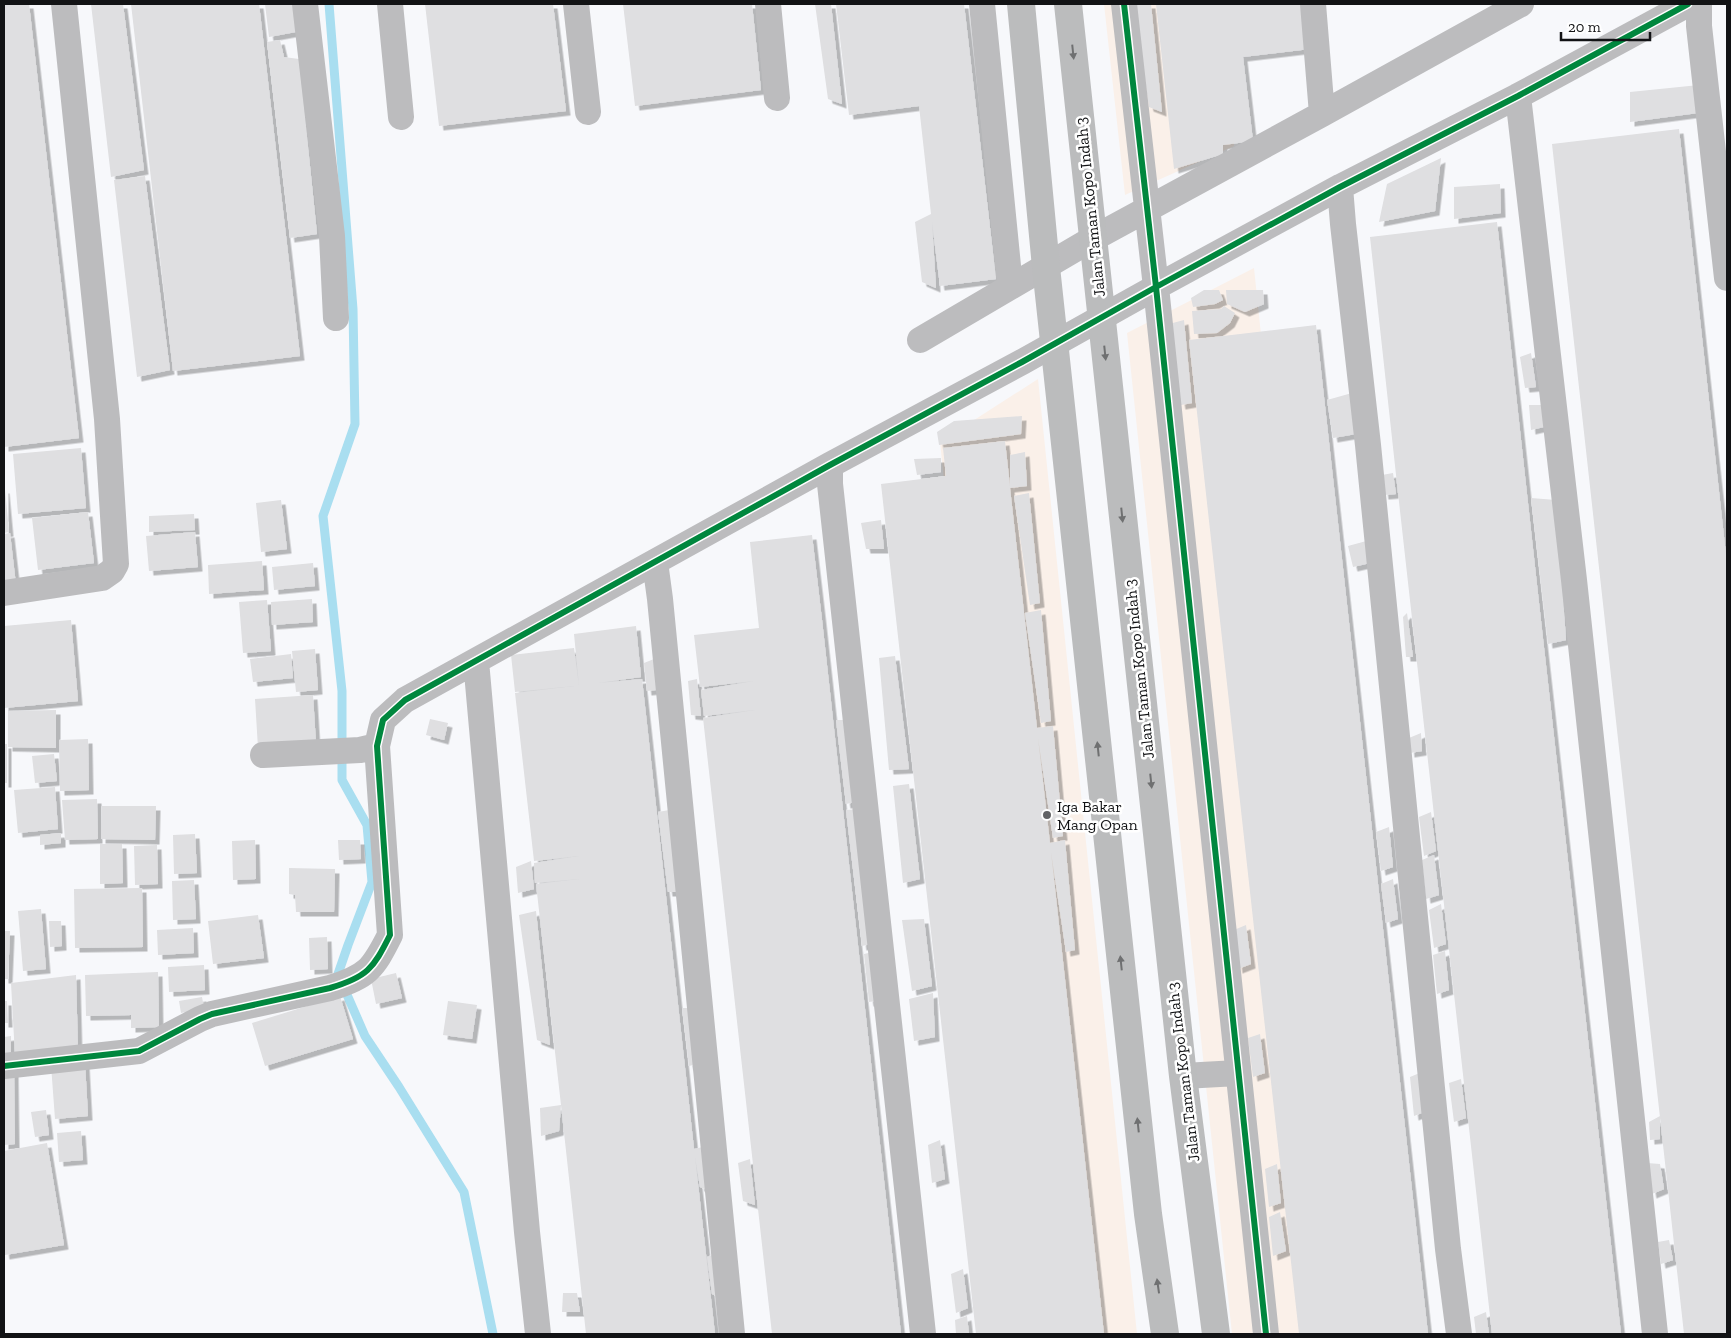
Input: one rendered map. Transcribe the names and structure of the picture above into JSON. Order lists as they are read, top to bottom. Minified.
{"streets":{"main road":["Jalan Taman Kopo Indah 3"]},"places":["Iga Bakar Mang Opan"],"scale_bar":"20 m"}
